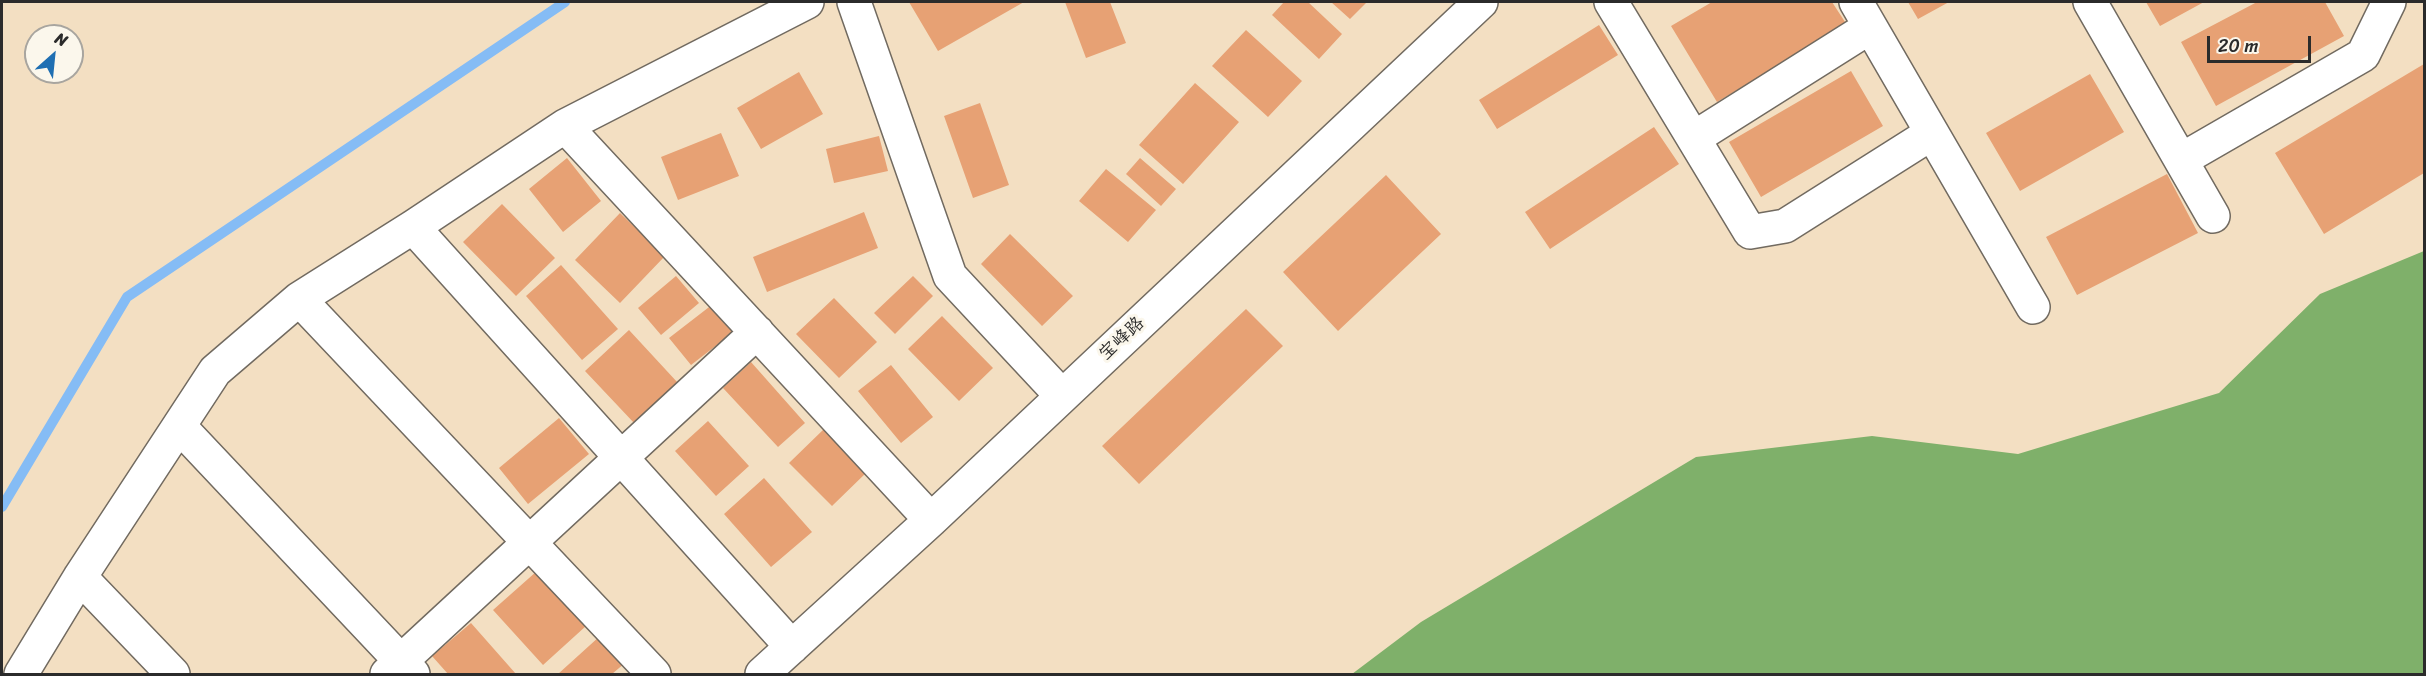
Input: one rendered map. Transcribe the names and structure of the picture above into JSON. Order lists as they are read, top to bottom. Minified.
{"streets":{"street":["宝峰路"]},"scale_bar":"20 m","north":"top right"}
